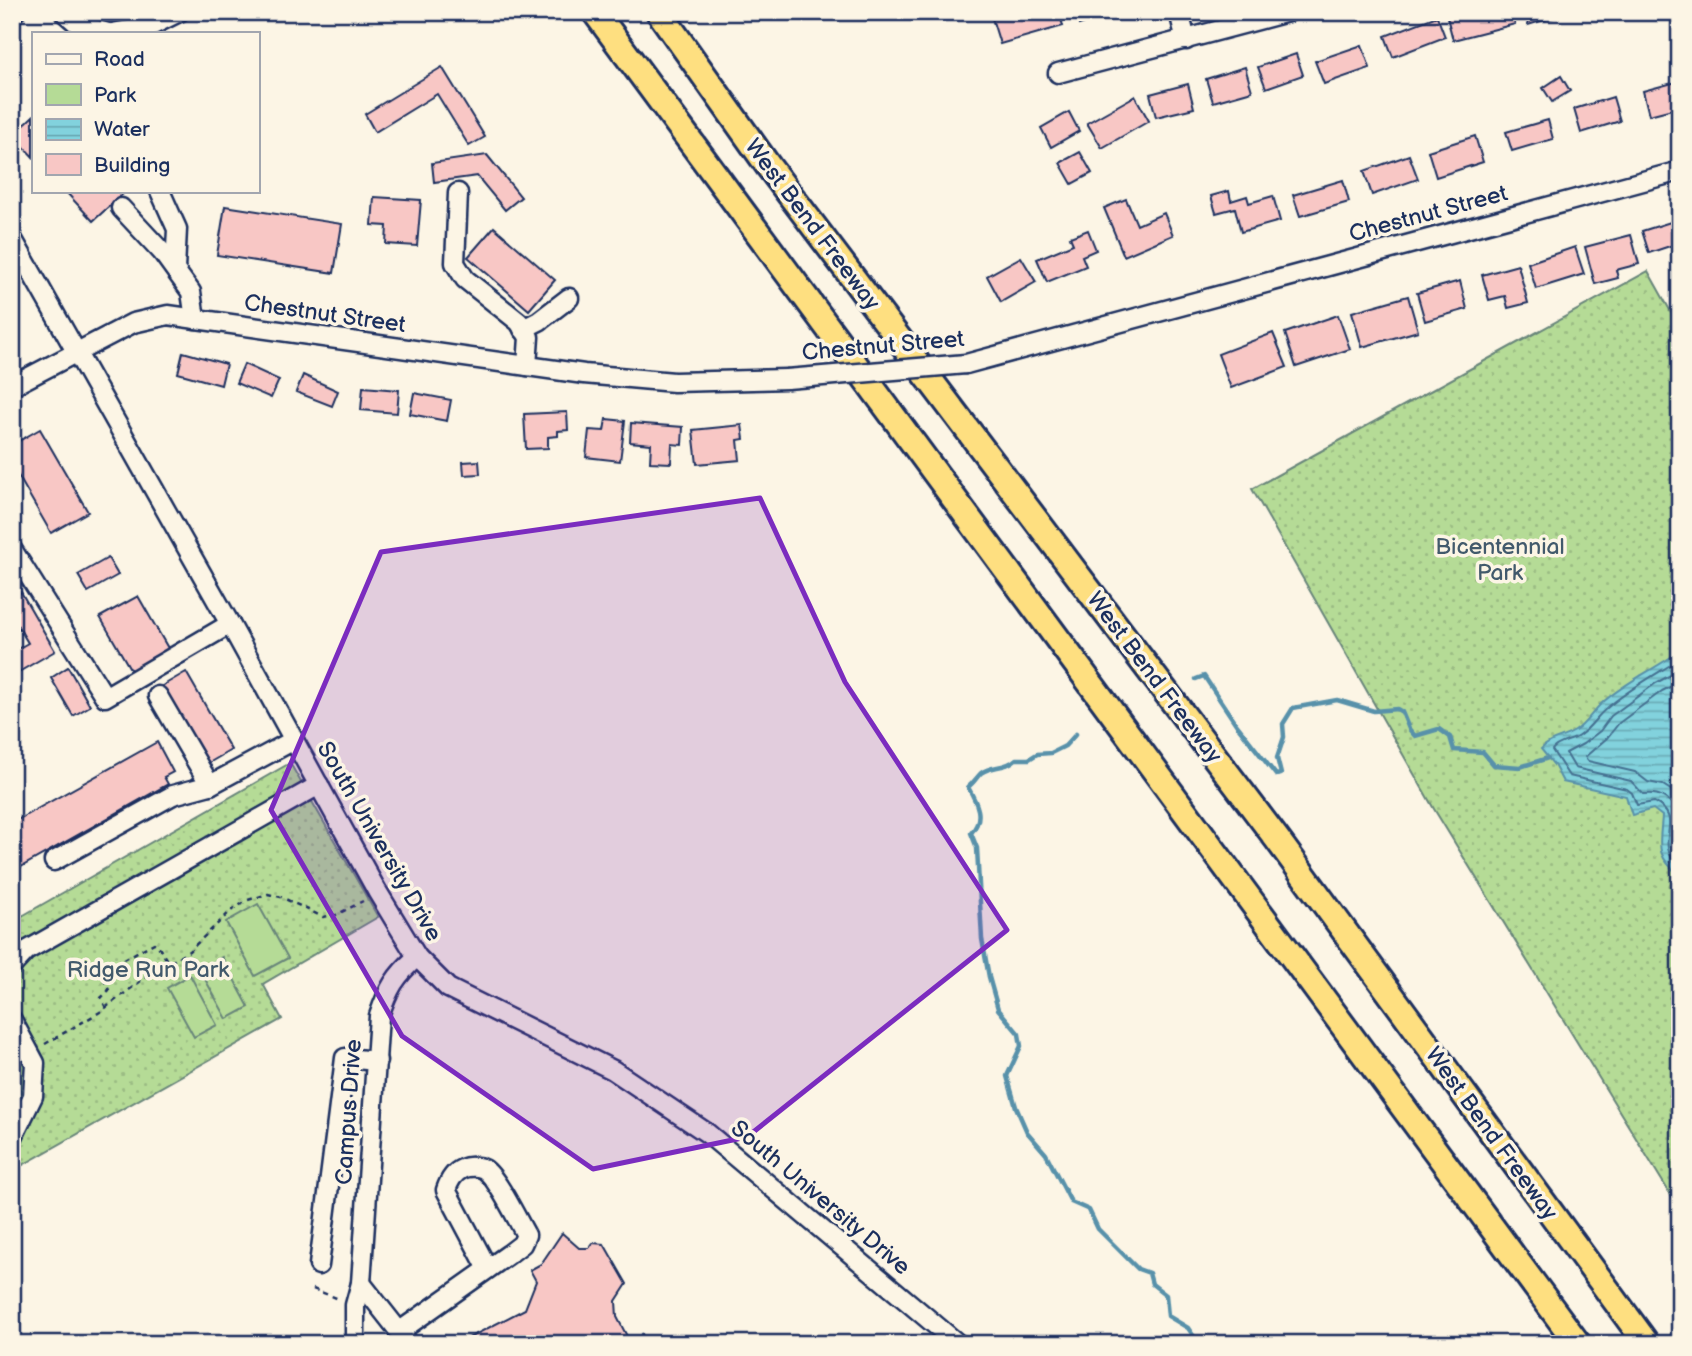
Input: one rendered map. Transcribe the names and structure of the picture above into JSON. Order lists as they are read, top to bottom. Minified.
{"streets":{"highway":["West Bend Freeway"],"street":["Chestnut Street","South University Drive","Campus Drive"]},"crossings":[["Chestnut Street","South University Drive"],["South University Drive","Campus Drive"]],"parks":["Bicentennial Park","Ridge Run Park"],"legend":["Road","Park","Water","Building"]}
